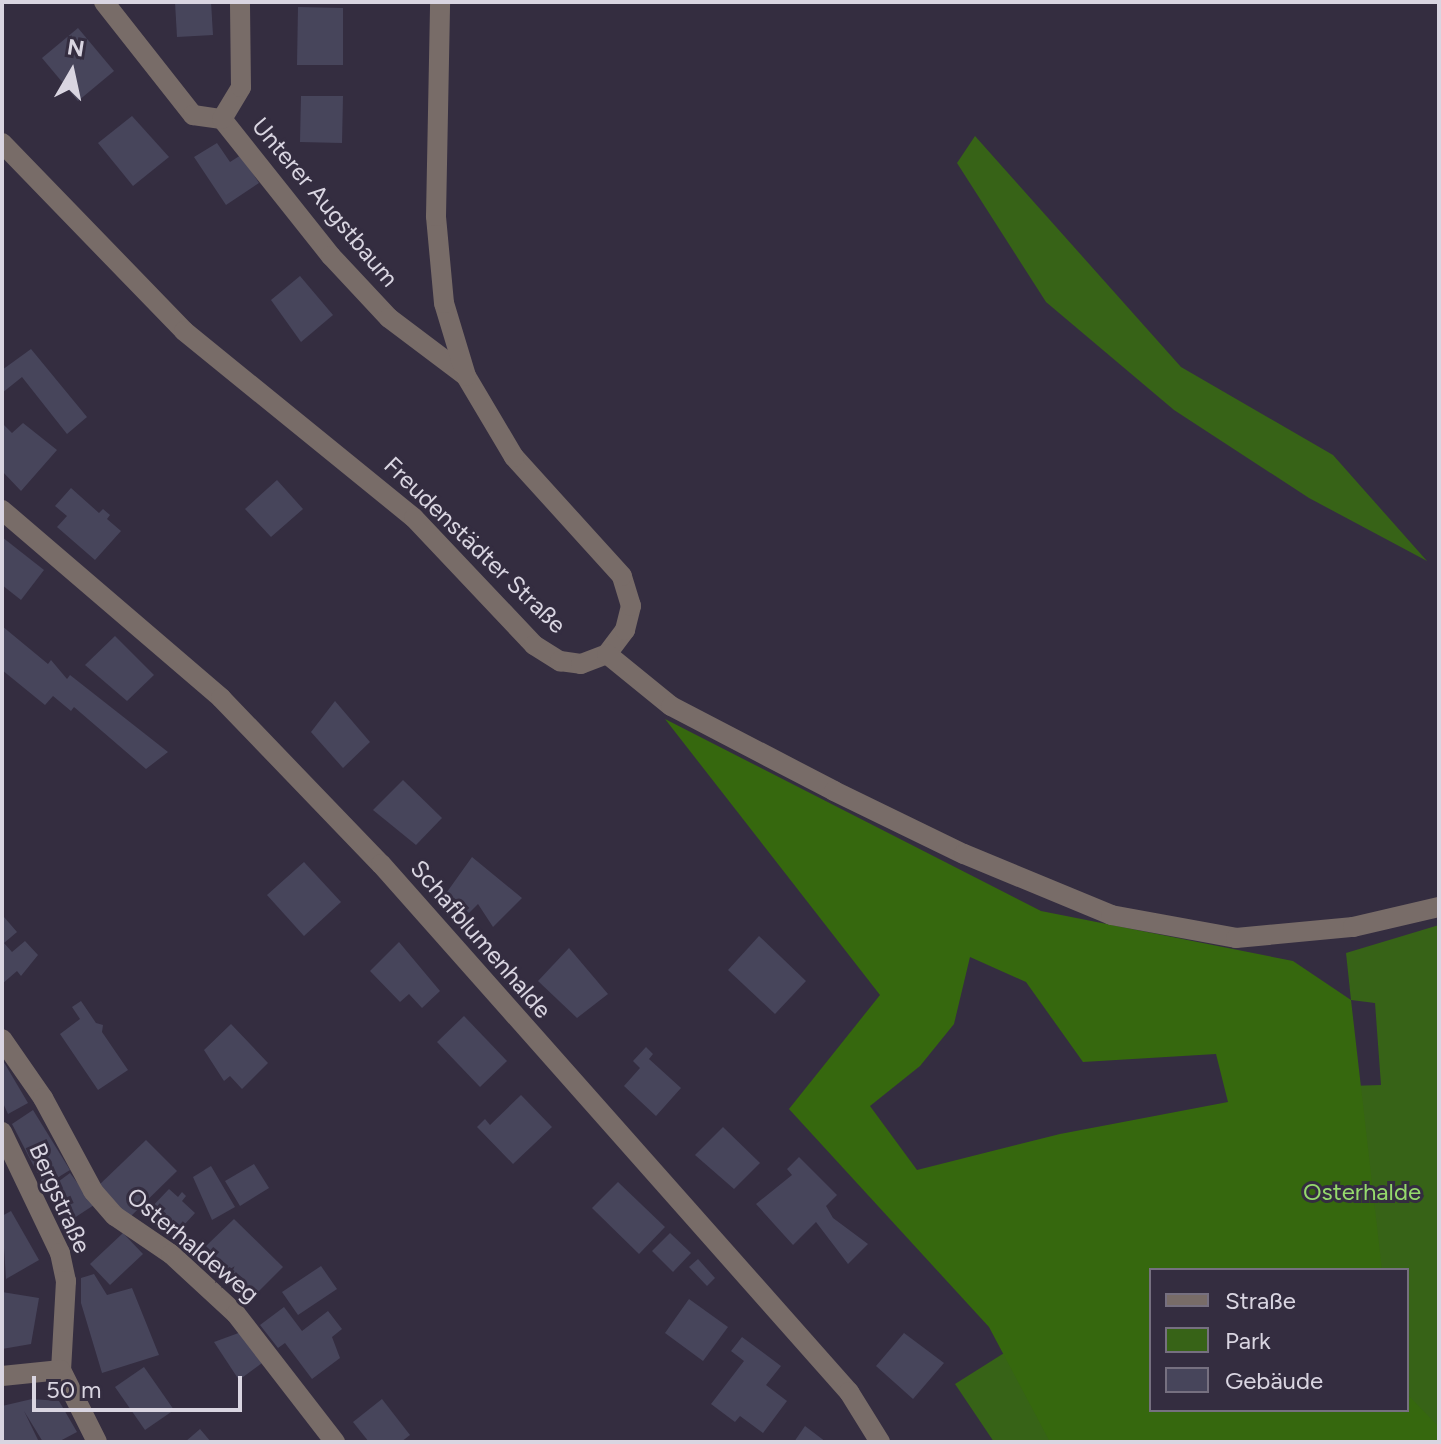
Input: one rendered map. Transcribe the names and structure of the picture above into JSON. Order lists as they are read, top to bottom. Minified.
{"streets":{"street":["Unterer Augstbaum","Freudenstädter Straße","Schafblumenhalde","Bergstraße","Osterhaldeweg"]},"parks":["Osterhalde"],"legend":["Straße","Park","Gebäude"],"scale_bar":"50 m","north":"top"}
